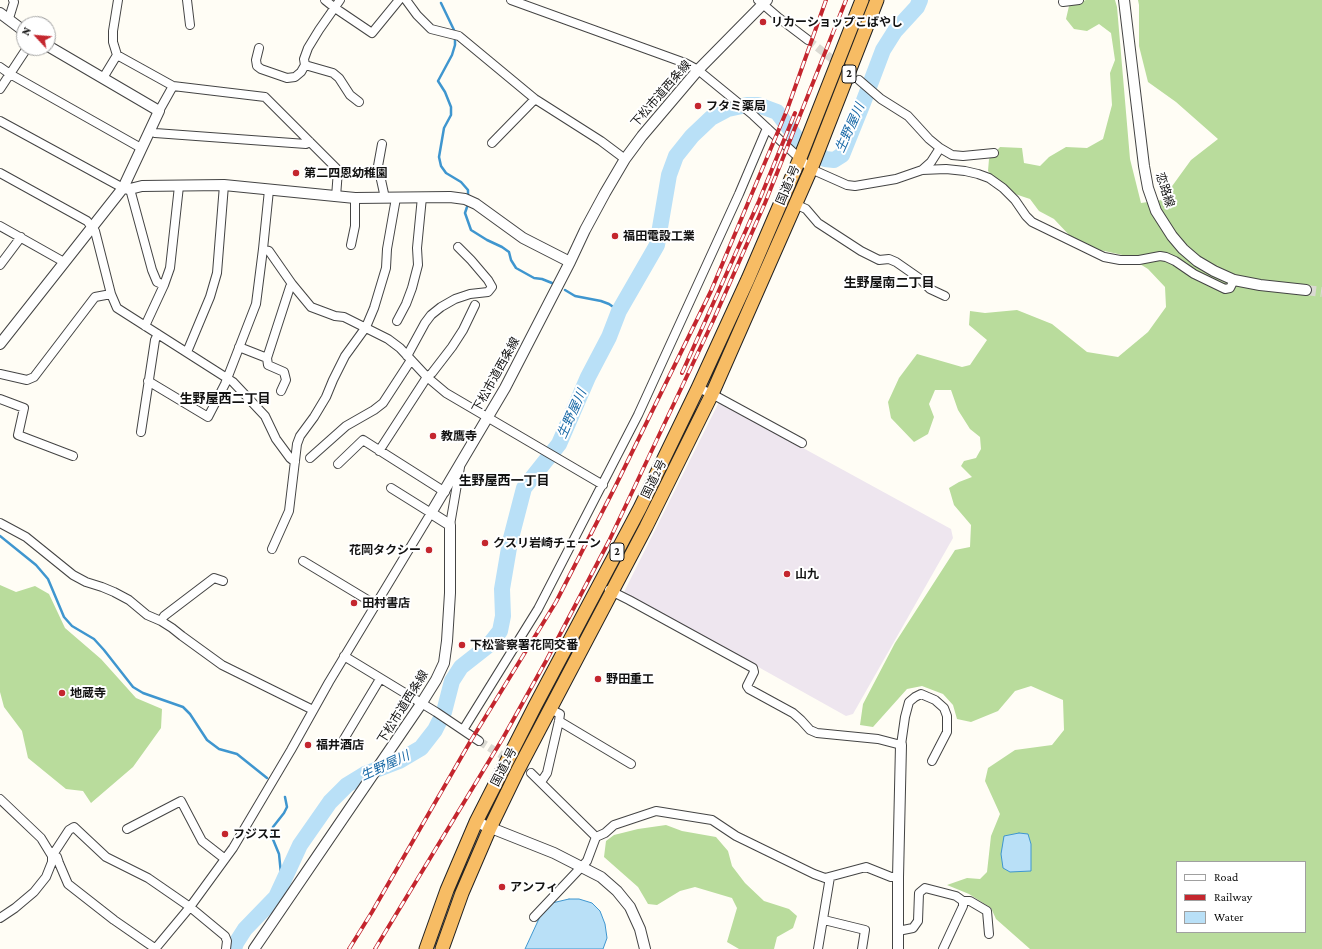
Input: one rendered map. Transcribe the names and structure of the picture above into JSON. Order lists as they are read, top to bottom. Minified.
{"streets":{"highway":["2","国道2号"],"street":["下松市道西条線","恋路線"]},"districts":["生野屋南二丁目","生野屋西二丁目","生野屋西一丁目"],"water":["生野屋川"],"places":["リカーショップこばやし","フタミ薬局","第二四恩幼稚園","福田電設工業","教鷹寺","クスリ岩崎チェーン","花岡タクシー","山九","田村書店","下松警察署花岡交番","野田重工","地蔵寺","福井酒店","フジスエ","アンフィ"],"legend":["Road","Railway","Water"],"north":"top left"}
